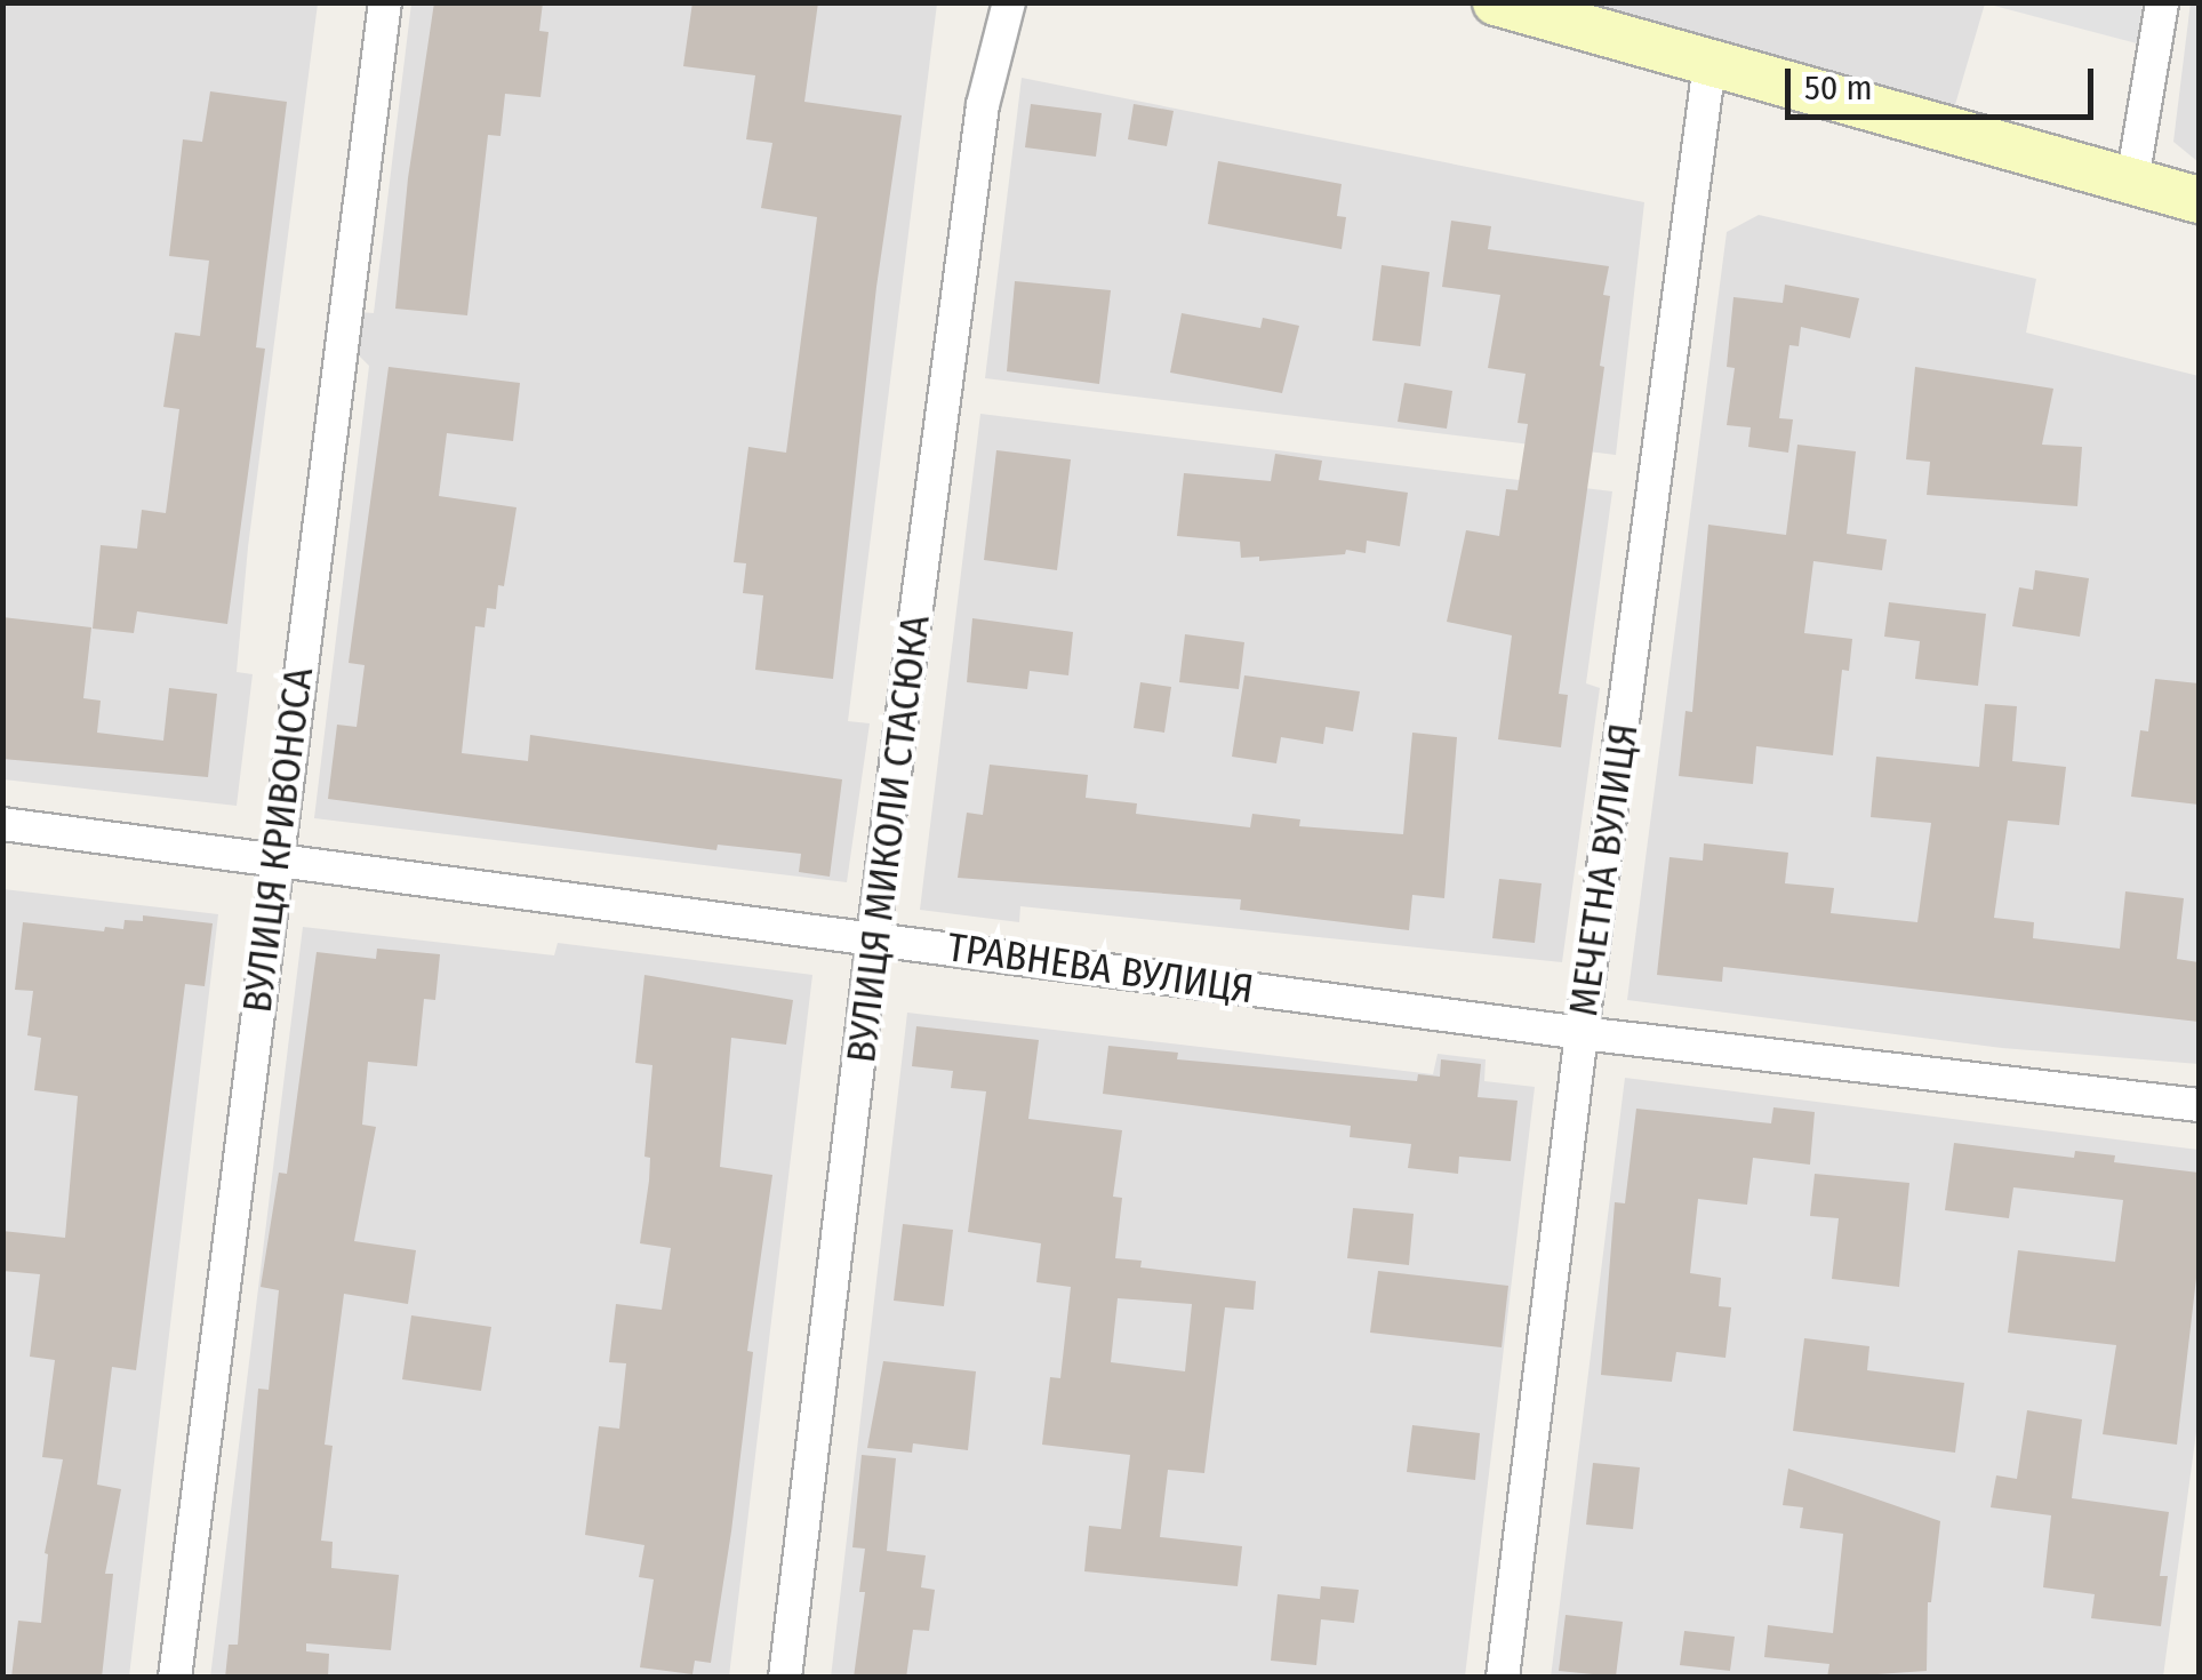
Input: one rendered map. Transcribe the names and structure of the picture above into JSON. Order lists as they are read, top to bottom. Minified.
{"streets":{"street":["ВУЛИЦЯ МИКОЛИ СТАСЮКА","ВУЛИЦЯ КРИВОНОСА","МЕЧЕТНА ВУЛИЦЯ","ТРАВНЕВА ВУЛИЦЯ"]},"crossings":[["ВУЛИЦЯ МИКОЛИ СТАСЮКА","ТРАВНЕВА ВУЛИЦЯ"],["ВУЛИЦЯ КРИВОНОСА","ТРАВНЕВА ВУЛИЦЯ"],["МЕЧЕТНА ВУЛИЦЯ","ТРАВНЕВА ВУЛИЦЯ"]],"scale_bar":"50 m"}
